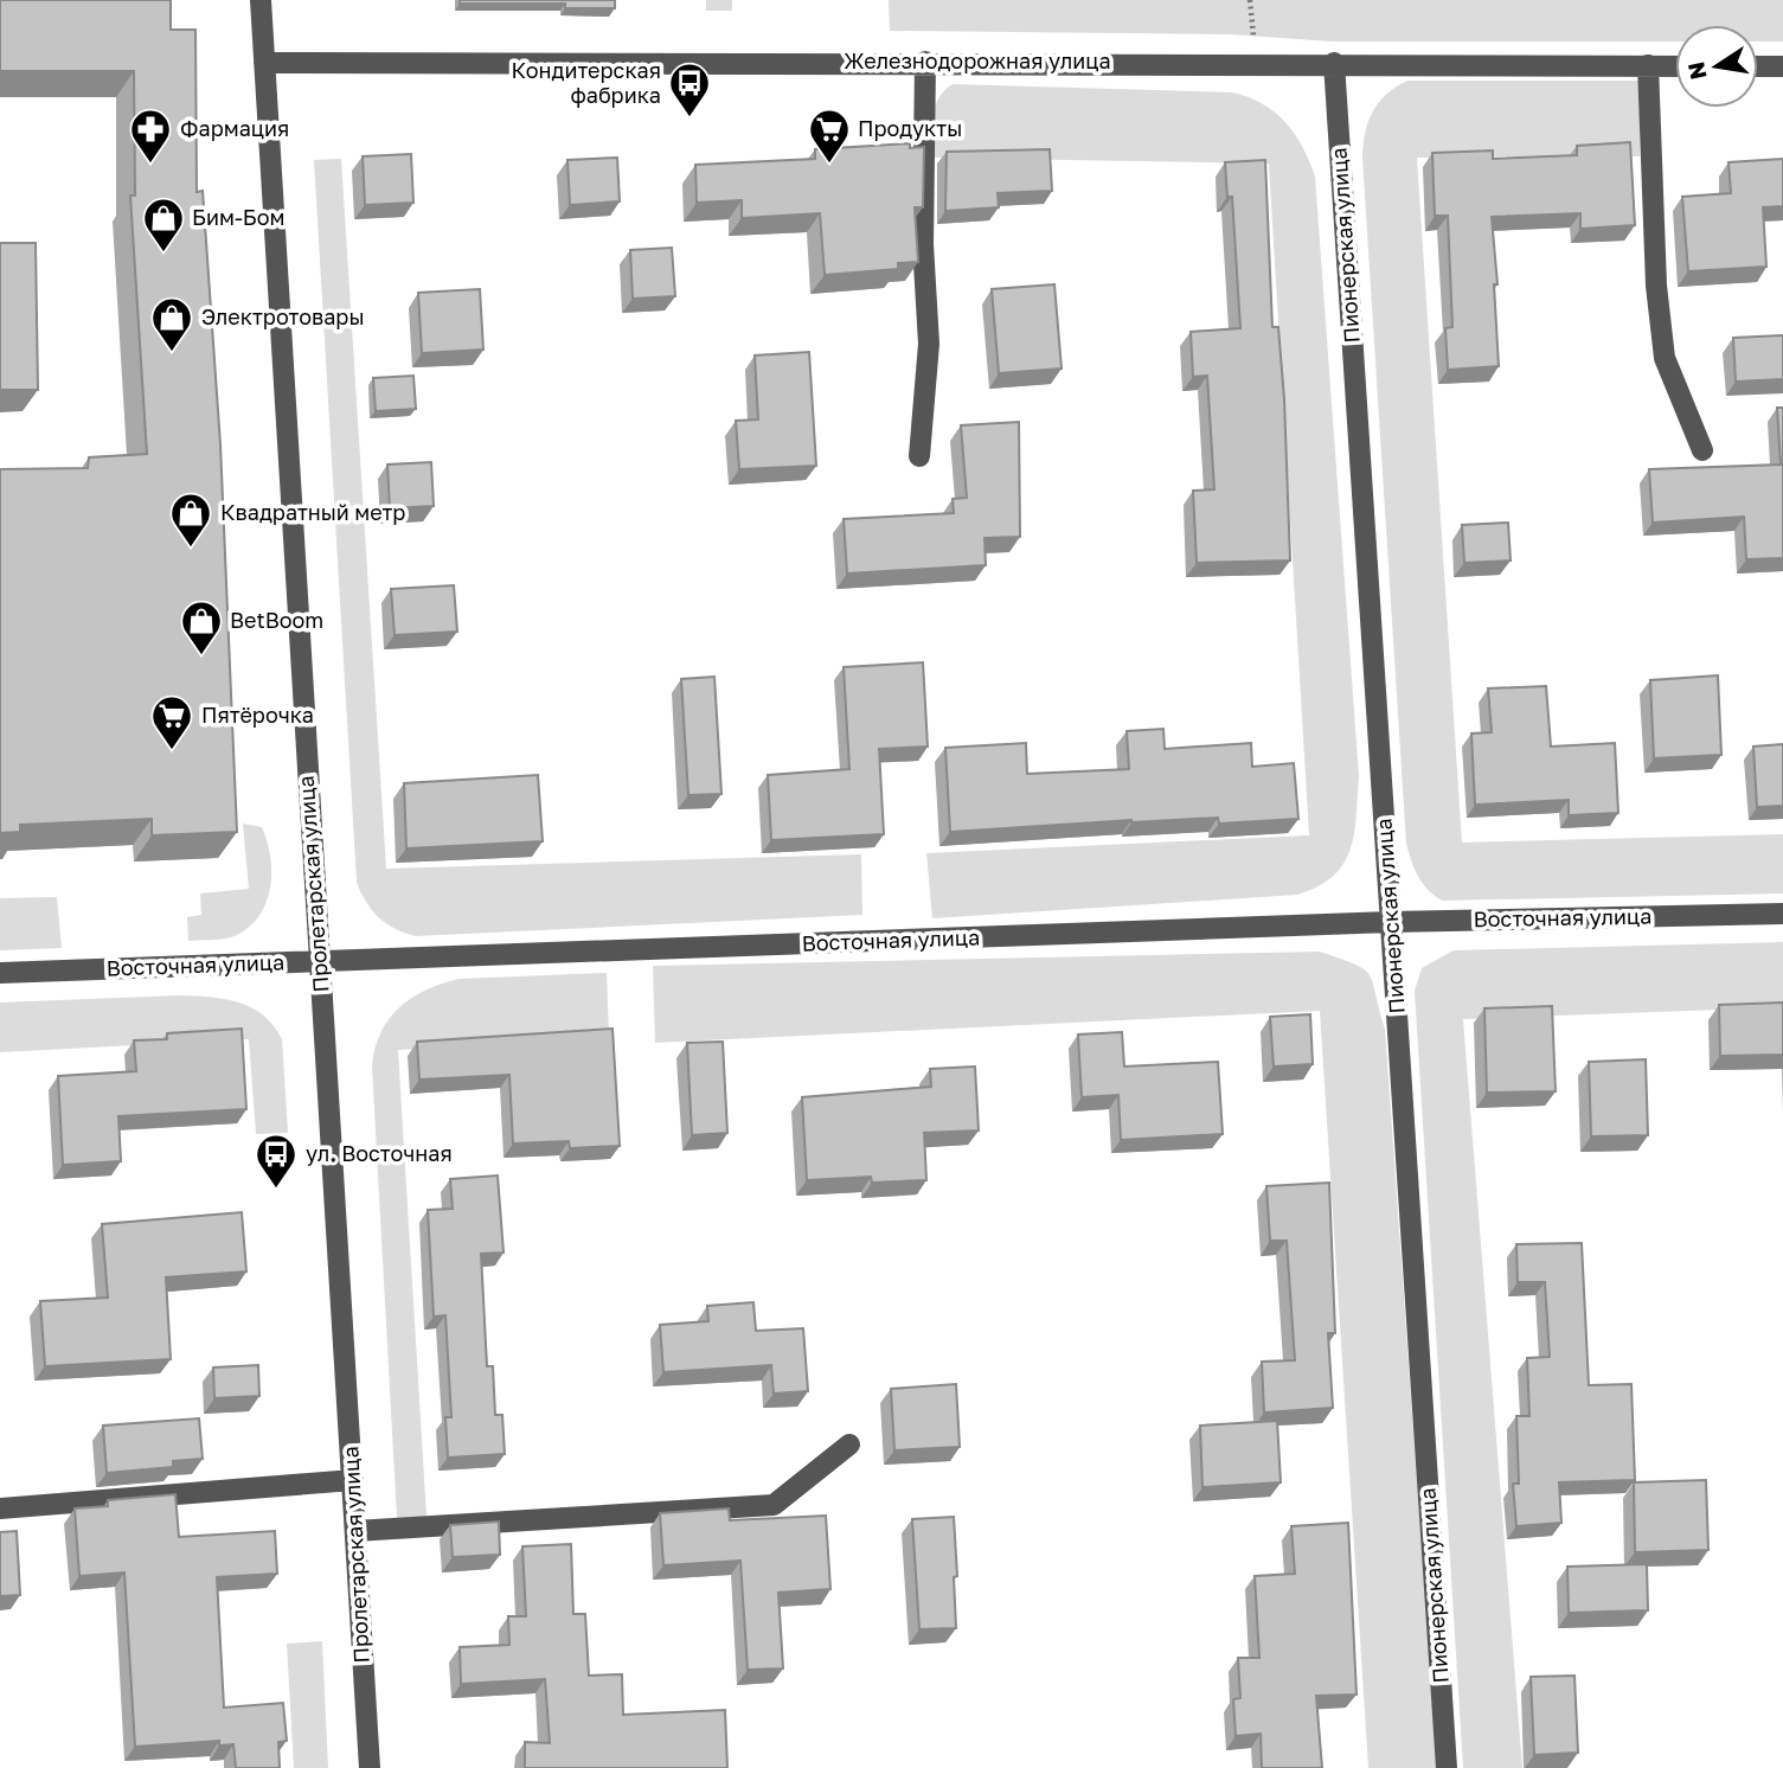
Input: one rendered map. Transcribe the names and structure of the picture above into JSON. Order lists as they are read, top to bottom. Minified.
{"streets":{"street":["Железнодорожная улица","Пионерская улица","Пролетарская улица","Восточная улица"]},"crossings":[["Железнодорожная улица","Пионерская улица"],["Железнодорожная улица","Пролетарская улица"],["Пионерская улица","Восточная улица"],["Пролетарская улица","Восточная улица"]],"places":{"bus stop":["Кондитерская фабрика","ул. Восточная"],"pharmacy":["Фармация"],"supermarket":["Продукты","Пятёрочка"],"shop":["Бим-Бом","Электротовары","Квадратный метр","BetBoom"]},"north":"left"}
